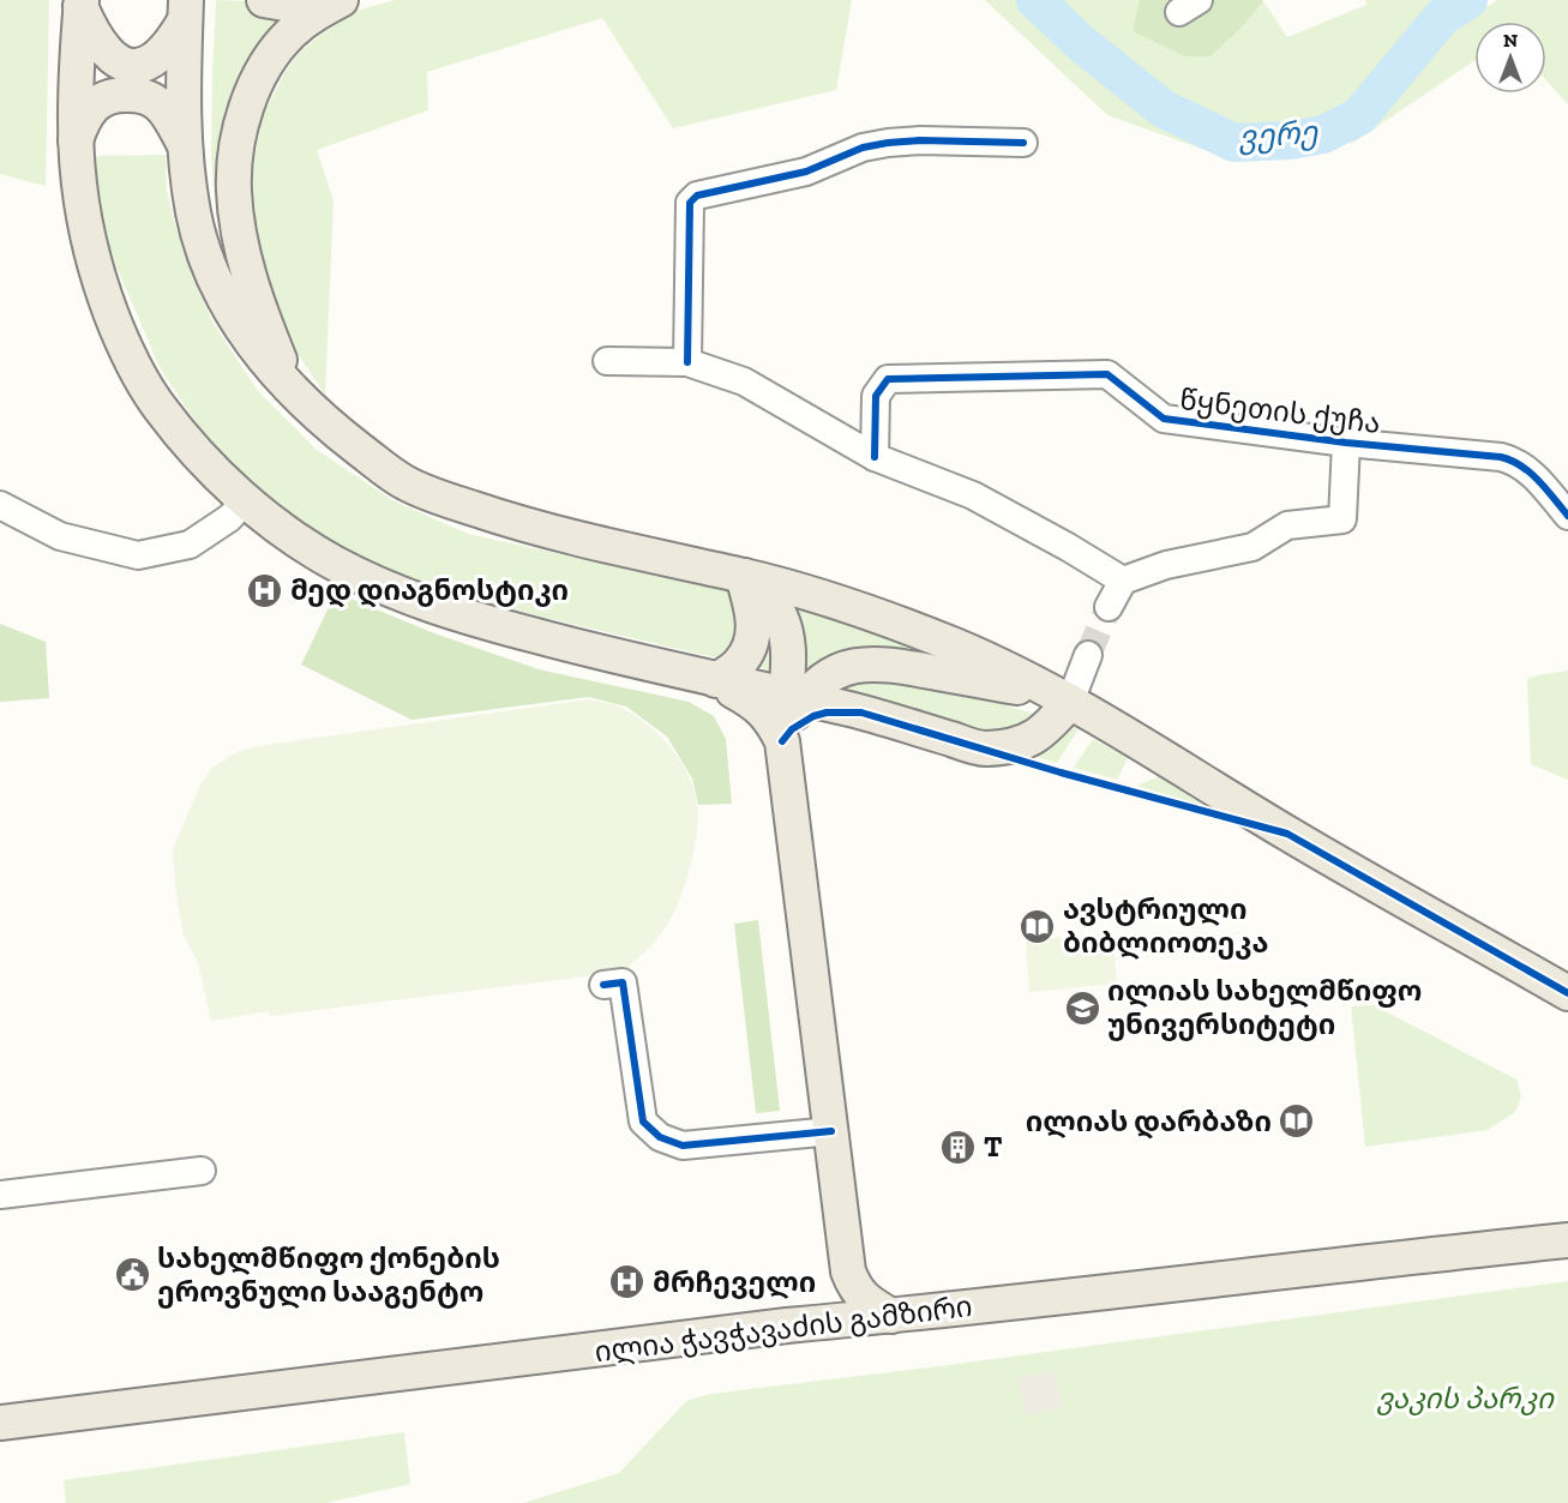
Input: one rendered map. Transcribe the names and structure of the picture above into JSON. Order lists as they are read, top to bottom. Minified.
{"streets":{"main road":["ილია ჭავჭავაძის გამზირი"],"street":["წყნეთის ქუჩა"]},"water":["ვერე"],"parks":["ვაკის პარკი"],"places":{"hospital":["მედ დიაგნოსტიკი","მრჩეველი"],"library":["ავსტრიული ბიბლიოთეკა","ილიას დარბაზი"],"school or university":["ილიას სახელმწიფო უნივერსიტეტი"],"building":["T"],"public building":["სახელმწიფო ქონების ეროვნული სააგენტო"]},"north":"top"}
